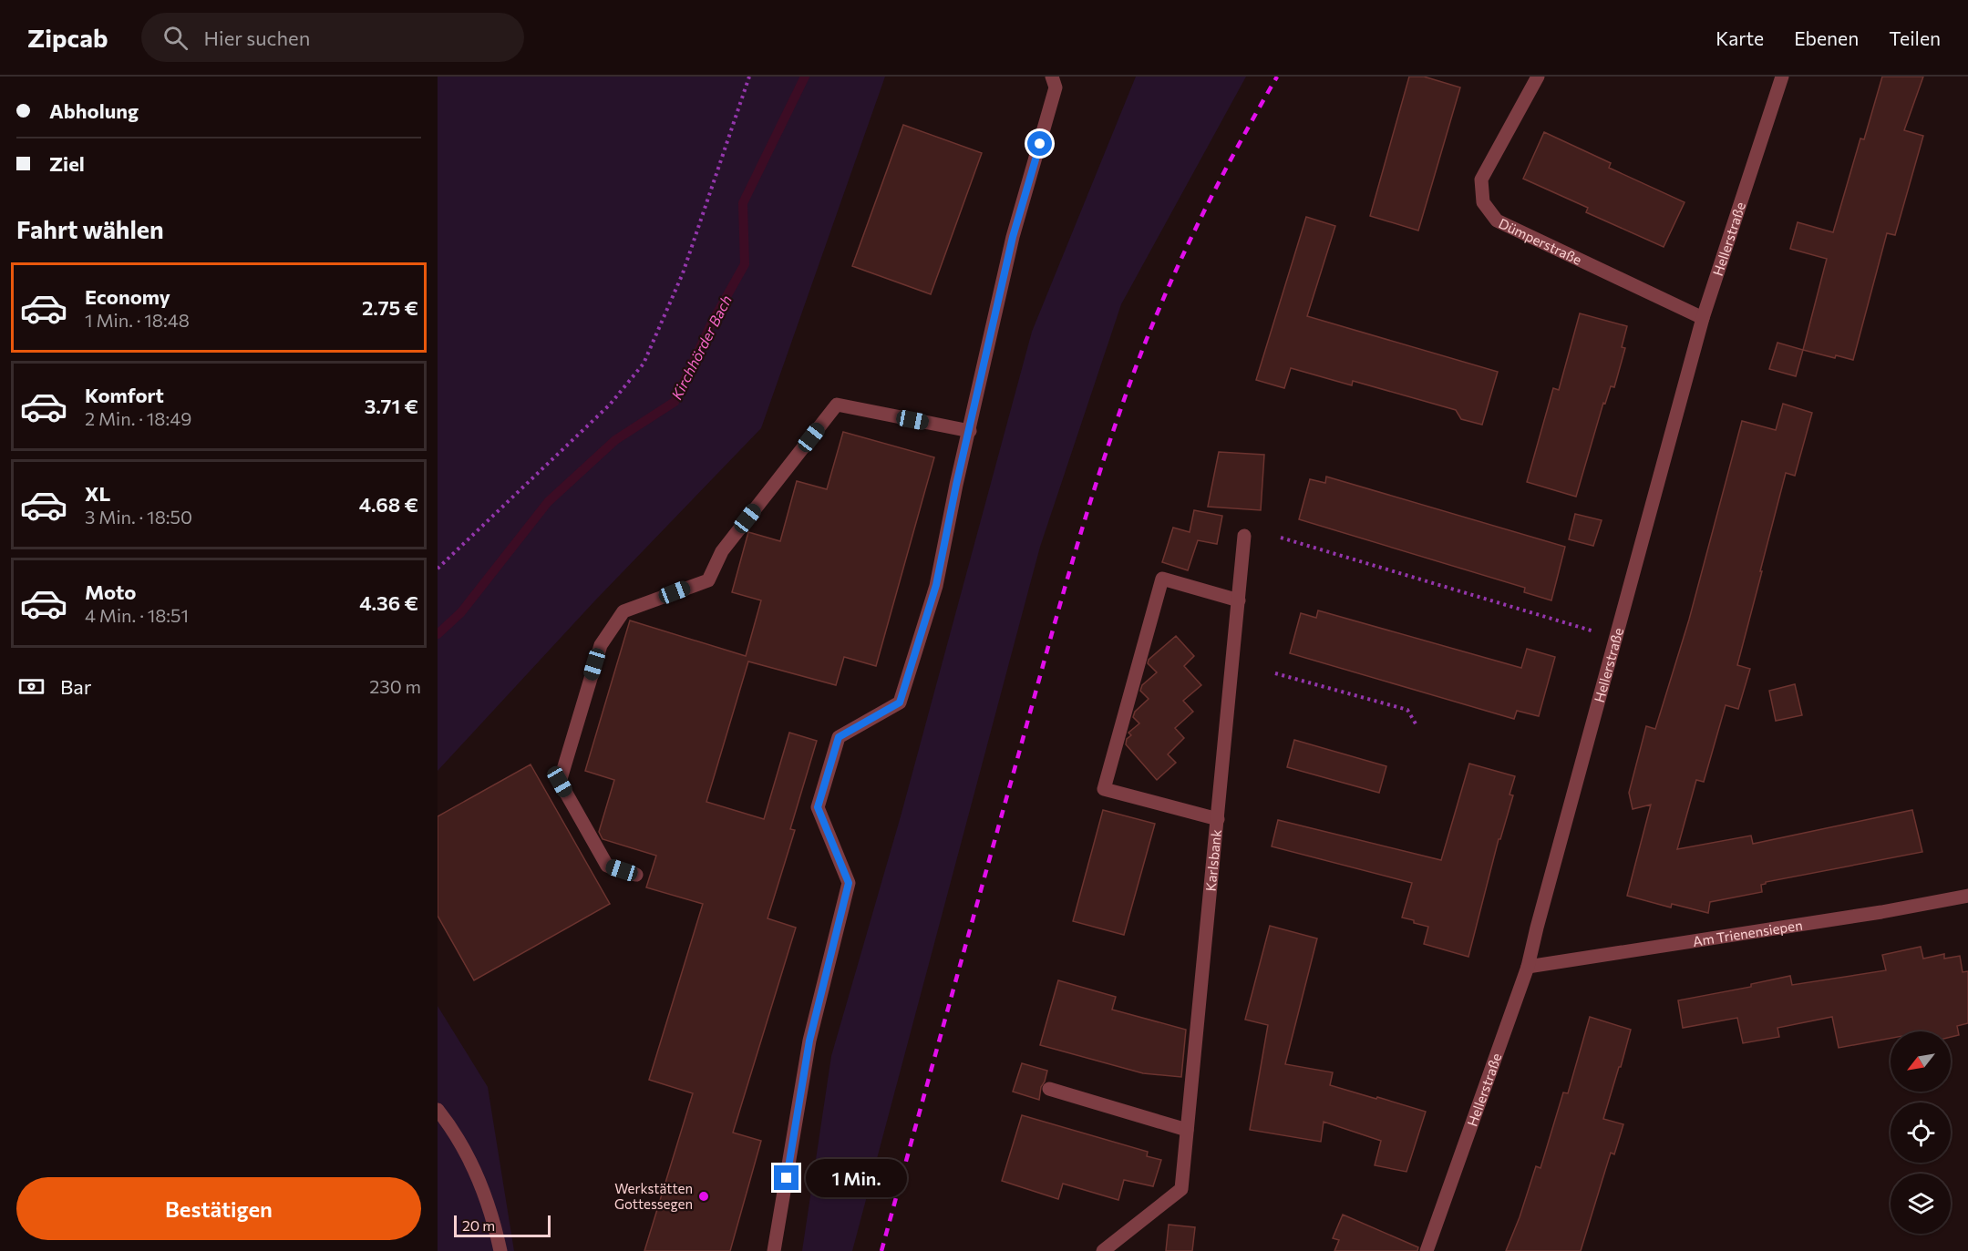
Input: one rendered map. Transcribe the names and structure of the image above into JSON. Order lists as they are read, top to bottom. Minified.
{"streets":{"street":["Hellerstraße","Dümperstraße","Karlsbank","Am Trienensiepen"]},"crossings":[["Hellerstraße","Dümperstraße"],["Hellerstraße","Am Trienensiepen"]],"water":["Kirchhörder Bach"],"places":["Werkstätten Gottessegen"],"scale_bar":"20 m","north":"bottom left","page":{"header":"Zipcab","search":"Hier suchen","nav":["Karte","Ebenen","Teilen"],"banner":["Abholung","Ziel"],"heading":"Fahrt wählen","list":[{"name":"Economy","note":"1 Min. · 18:48","value":"2.75 €"},{"name":"Komfort","note":"2 Min. · 18:49","value":"3.71 €"},{"name":"XL","note":"3 Min. · 18:50","value":"4.68 €"},{"name":"Moto","note":"4 Min. · 18:51","value":"4.36 €"}],"pay":["Bar","230 m"],"bubble":"1 Min.","buttons":"Bestätigen","scale":"20 m"}}
